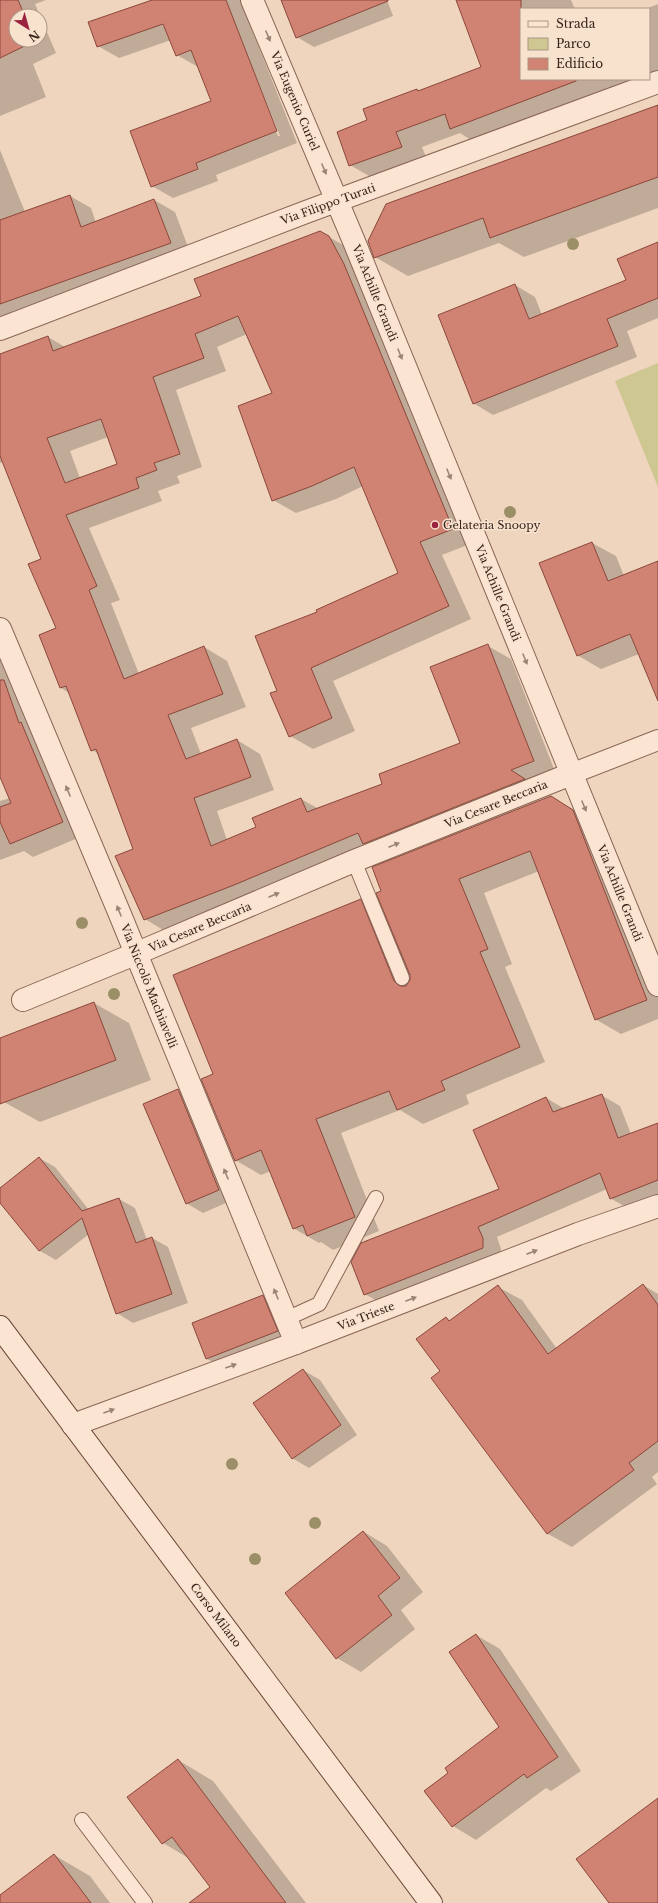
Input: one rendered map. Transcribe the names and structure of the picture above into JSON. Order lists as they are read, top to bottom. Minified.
{"streets":{"street":["Via Eugenio Curiel","Via Filippo Turati","Via Achille Grandi","Via Cesare Beccaria","Via Niccolò Machiavelli","Via Trieste","Corso Milano"]},"crossings":[["Via Eugenio Curiel","Via Filippo Turati"],["Via Eugenio Curiel","Via Achille Grandi"],["Via Filippo Turati","Via Achille Grandi"],["Via Achille Grandi","Via Cesare Beccaria"],["Via Cesare Beccaria","Via Niccolò Machiavelli"],["Via Niccolò Machiavelli","Via Trieste"],["Via Trieste","Corso Milano"]],"one_way":["Via Eugenio Curiel","Via Achille Grandi","Via Cesare Beccaria","Via Niccolò Machiavelli","Via Trieste"],"places":["Gelateria Snoopy"],"legend":["Strada","Parco","Edificio"],"north":"bottom right"}
